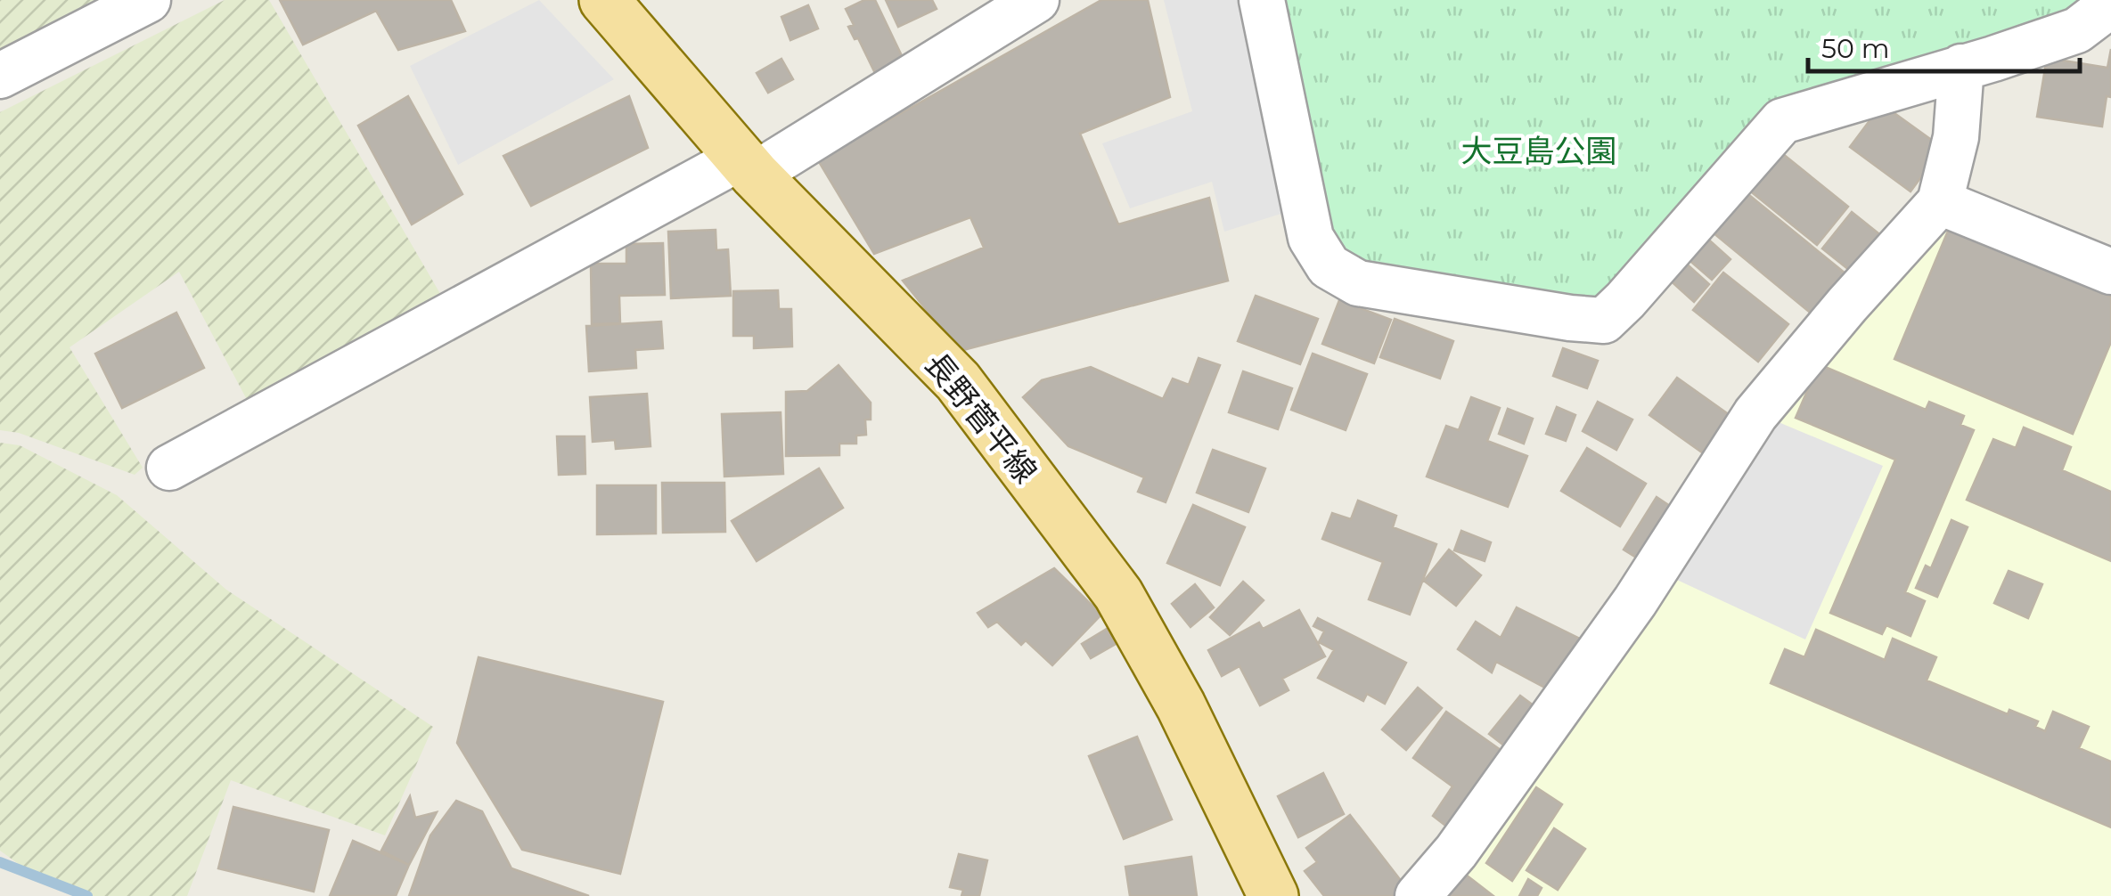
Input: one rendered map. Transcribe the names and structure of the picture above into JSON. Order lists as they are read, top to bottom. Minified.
{"streets":{"main road":["長野菅平線"]},"parks":["大豆島公園"],"scale_bar":"50 m"}
